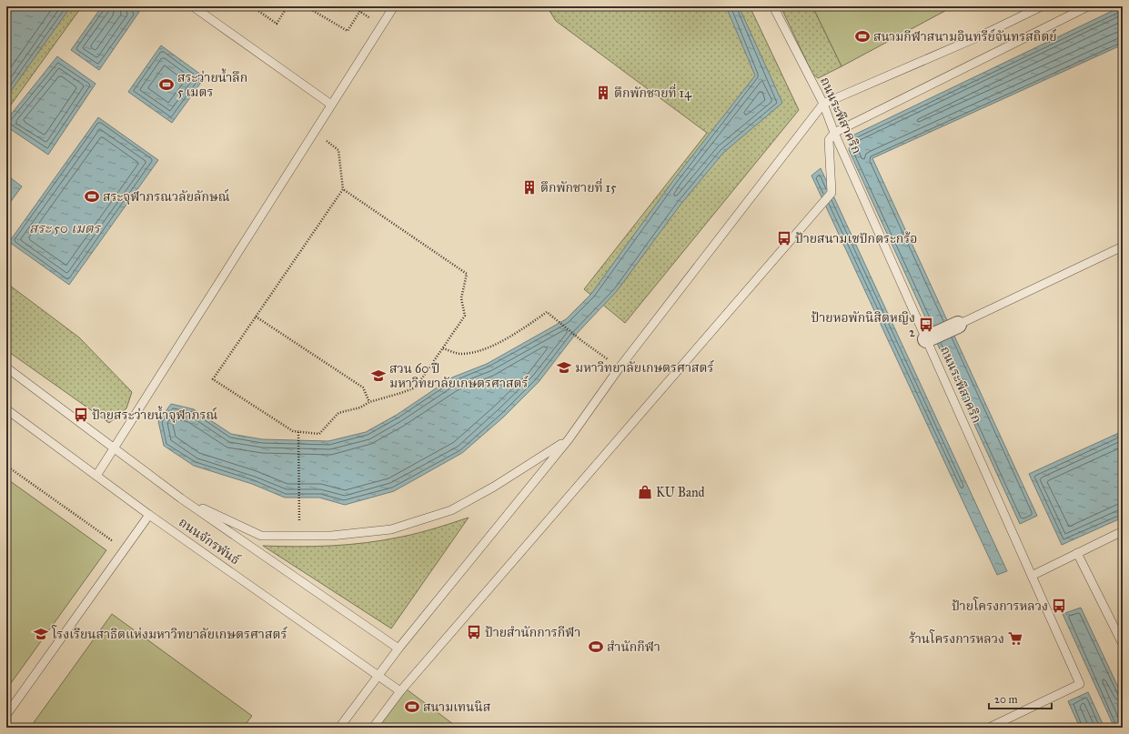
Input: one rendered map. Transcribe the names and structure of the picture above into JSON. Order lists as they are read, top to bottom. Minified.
{"streets":{"lane":["ถนนระพีสาคริก","ถนนจักรพันธ์"]},"water":["สระ 50 เมตร"],"places":{"sports":["สนามกีฬาสนามอินทรีย์จันทรสถิตย์","สระว่ายน้ำลึก 5 เมตร","สระจุฬาภรณวลัยลักษณ์","สำนักกีฬา","สนามเทนนิส"],"building":["ตึกพักชายที่ 14","ตึกพักชายที่ 15"],"bus stop":["ป้ายสนามเซปักตระกร้อ","ป้ายหอพักนิสิตหญิง 2","ป้ายสระว่ายน้ำจุฬาภรณ์","ป้ายโครงการหลวง","ป้ายสำนักการกีฬา"],"school or university":["มหาวิทยาลัยเกษตรศาสตร์","สวน 60 ปี มหาวิทยาลัยเกษตรศาสตร์","โรงเรียนสาธิตแห่งมหาวิทยาลัยเกษตรศาสตร์"],"shop":["KU Band"],"supermarket":["ร้านโครงการหลวง"]},"scale_bar":"20 m"}
